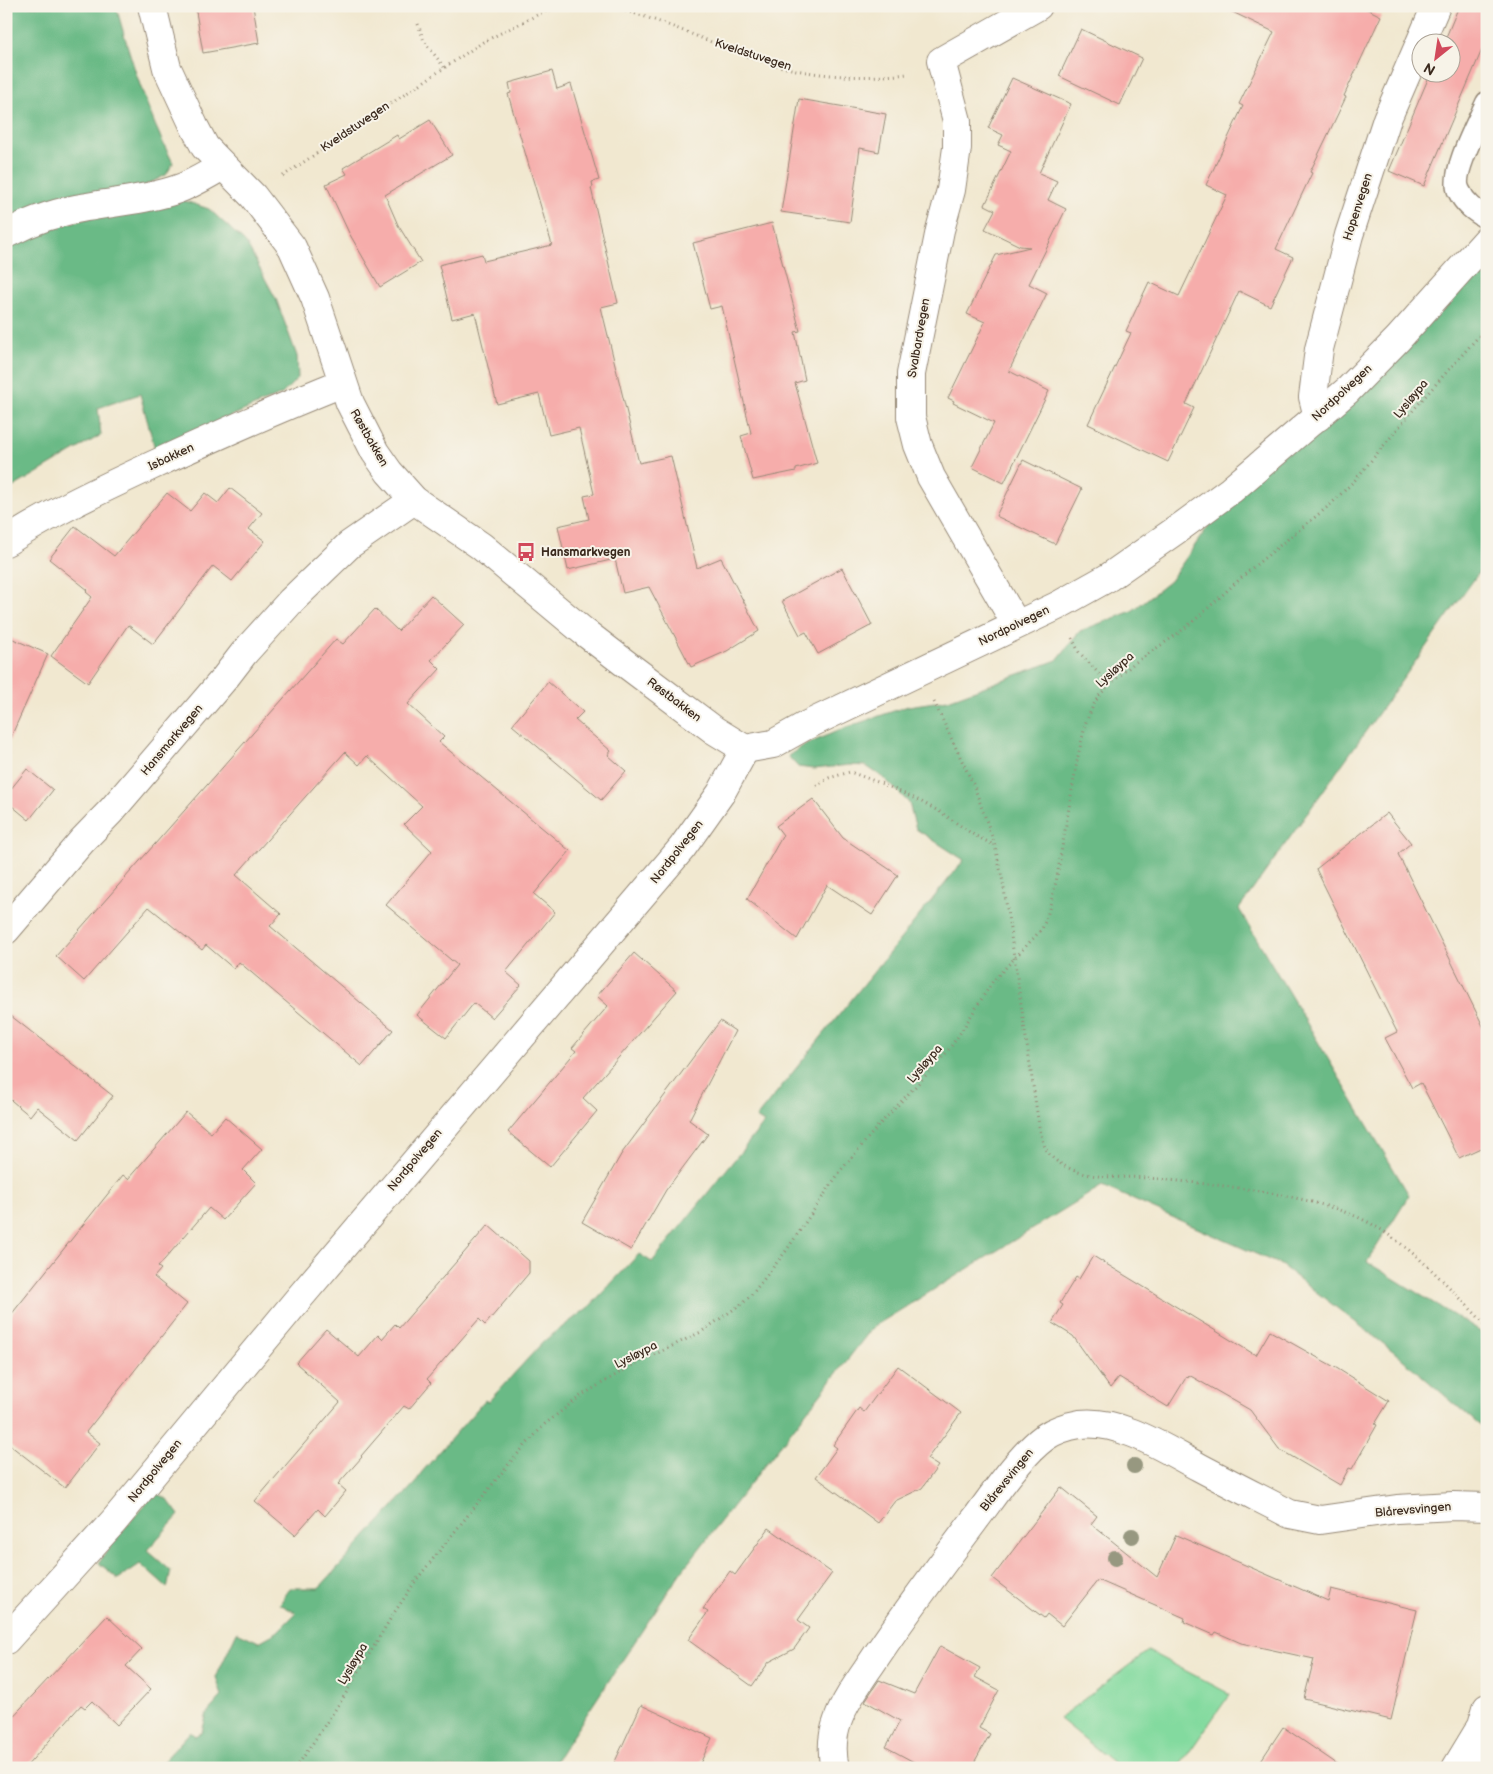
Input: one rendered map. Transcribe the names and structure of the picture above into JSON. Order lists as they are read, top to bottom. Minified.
{"streets":{"street":["Hopenvegen","Svalbardvegen","Nordpolvegen","Røstbakken","Isbakken","Hansmarkvegen","Blårevsvingen"],"path":["Kveldstuvegen","Lysløypa"]},"crossings":[["Kveldstuvegen","Svalbardvegen"],["Kveldstuvegen","Røstbakken"],["Hopenvegen","Nordpolvegen"],["Svalbardvegen","Nordpolvegen"],["Nordpolvegen","Røstbakken"],["Røstbakken","Isbakken"],["Røstbakken","Hansmarkvegen"]],"places":{"bus stop":["Hansmarkvegen"]},"north":"bottom left"}
